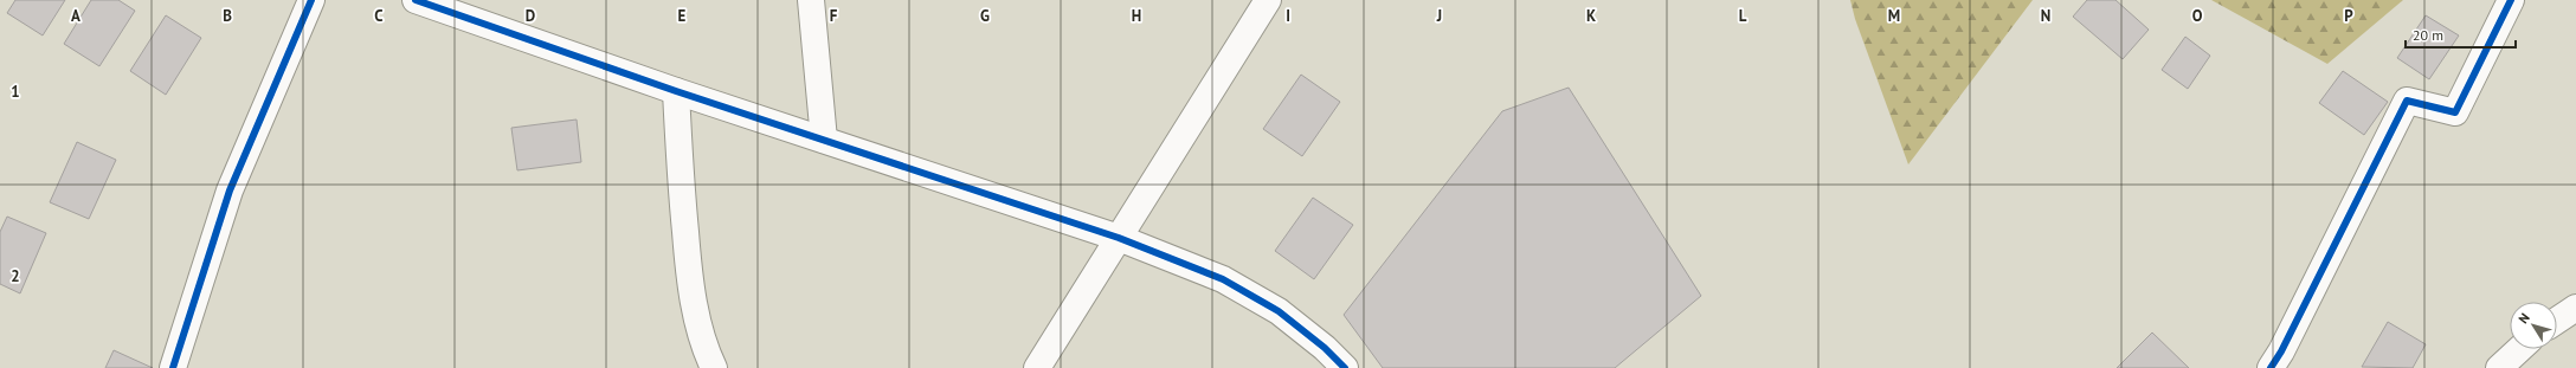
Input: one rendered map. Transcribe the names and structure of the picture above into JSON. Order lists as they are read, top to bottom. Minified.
{"scale_bar":"20 m","north":"top left","grid":{"columns":["A","B","C","D","E","F","G","H","I","J","K","L","M","N","O","P"],"rows":["1","2"]}}
